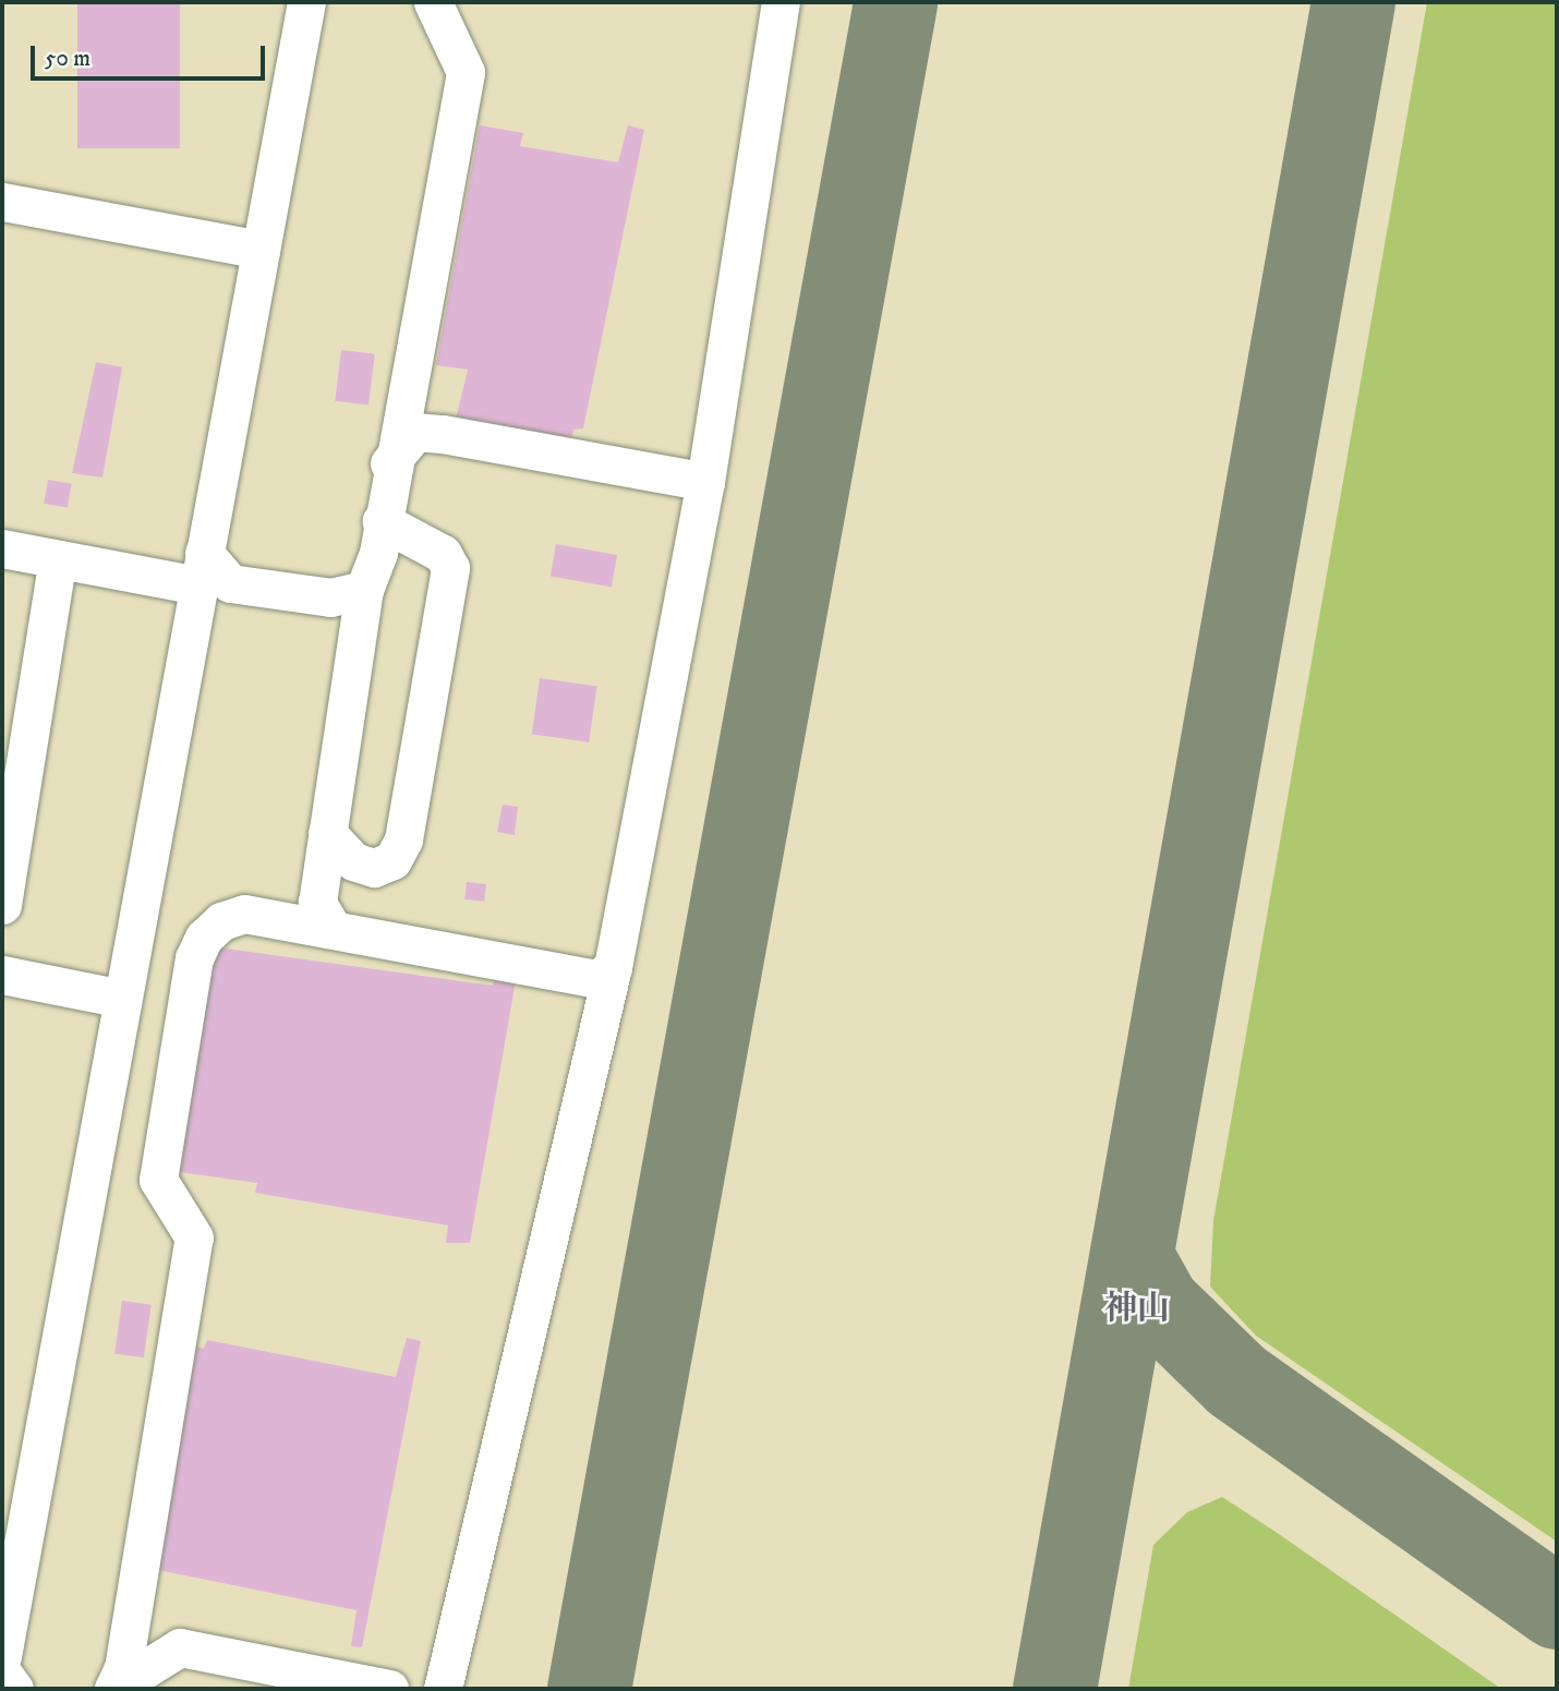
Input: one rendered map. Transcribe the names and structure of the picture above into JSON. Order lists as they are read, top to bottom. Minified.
{"districts":["神山"],"scale_bar":"50 m"}
